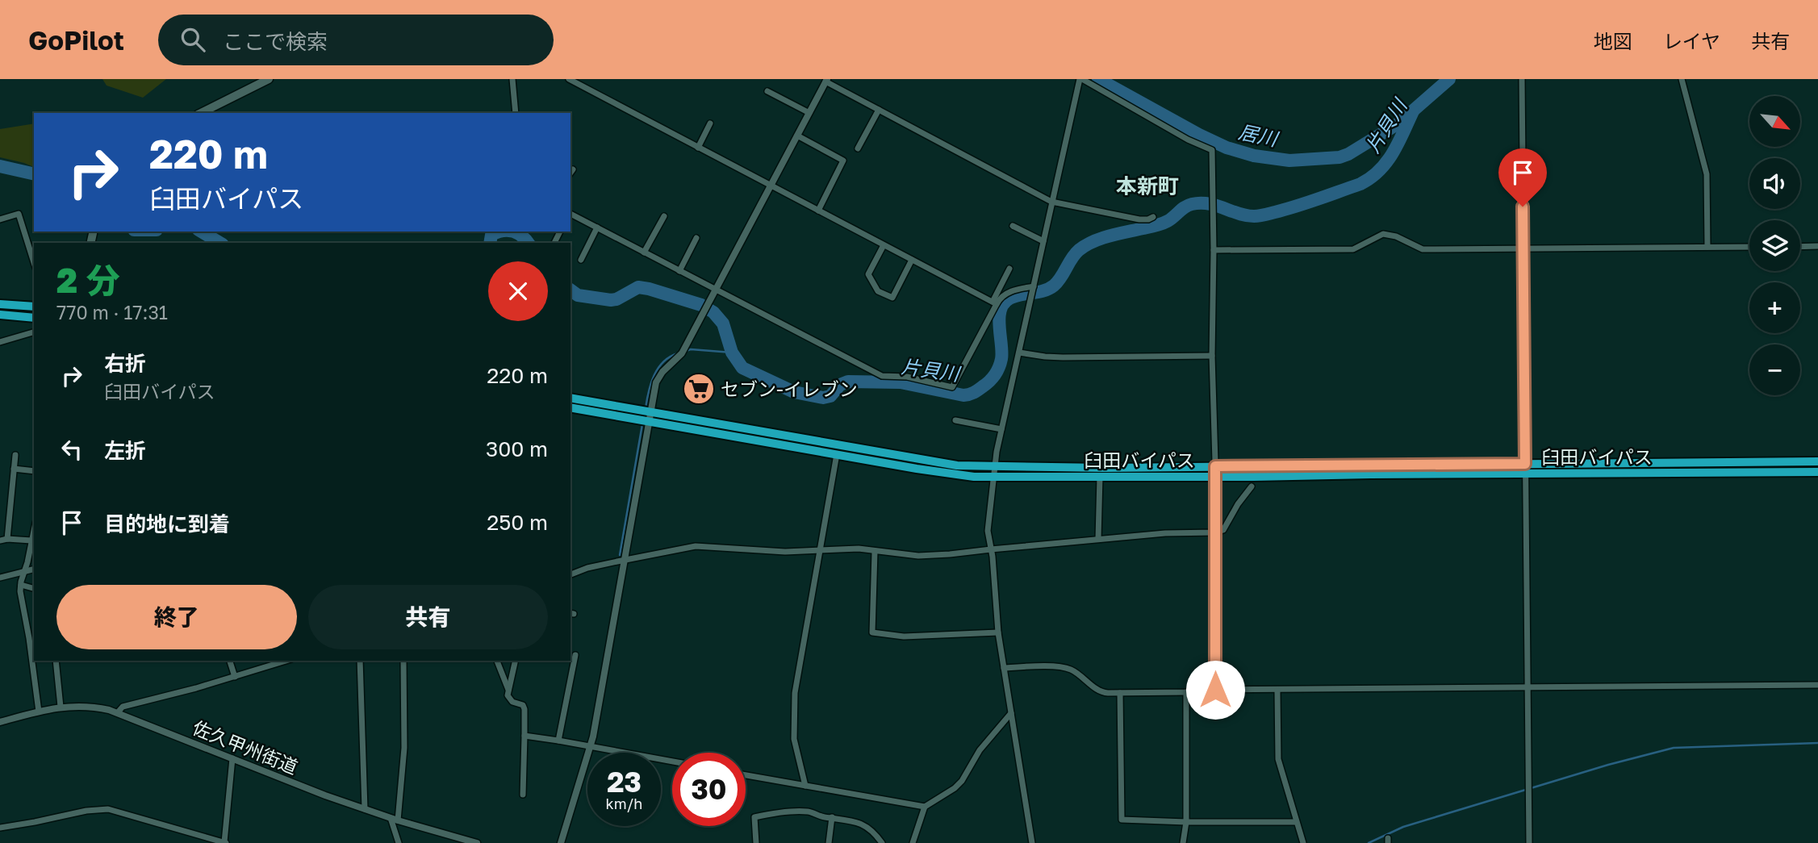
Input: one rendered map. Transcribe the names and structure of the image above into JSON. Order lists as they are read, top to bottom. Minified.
{"streets":{"highway":["臼田バイパス"],"street":["佐久甲州街道"]},"districts":["本新町"],"water":["片貝川","居川"],"places":{"supermarket":["セブン-イレブン"]},"north":"bottom right","page":{"header":"GoPilot","search":"ここで検索","nav":["地図","レイヤ","共有"],"map_buttons":["+","−"],"turn":["220 m","臼田バイパス"],"heading":["2 分","770 m · 17:31"],"list":[{"name":"右折","note":"臼田バイパス","value":"220 m"},{"name":"左折","value":"300 m"},{"name":"目的地に到着","value":"250 m"}],"buttons":["終了","共有"],"speed":"23 km/h","limit":"30"}}
